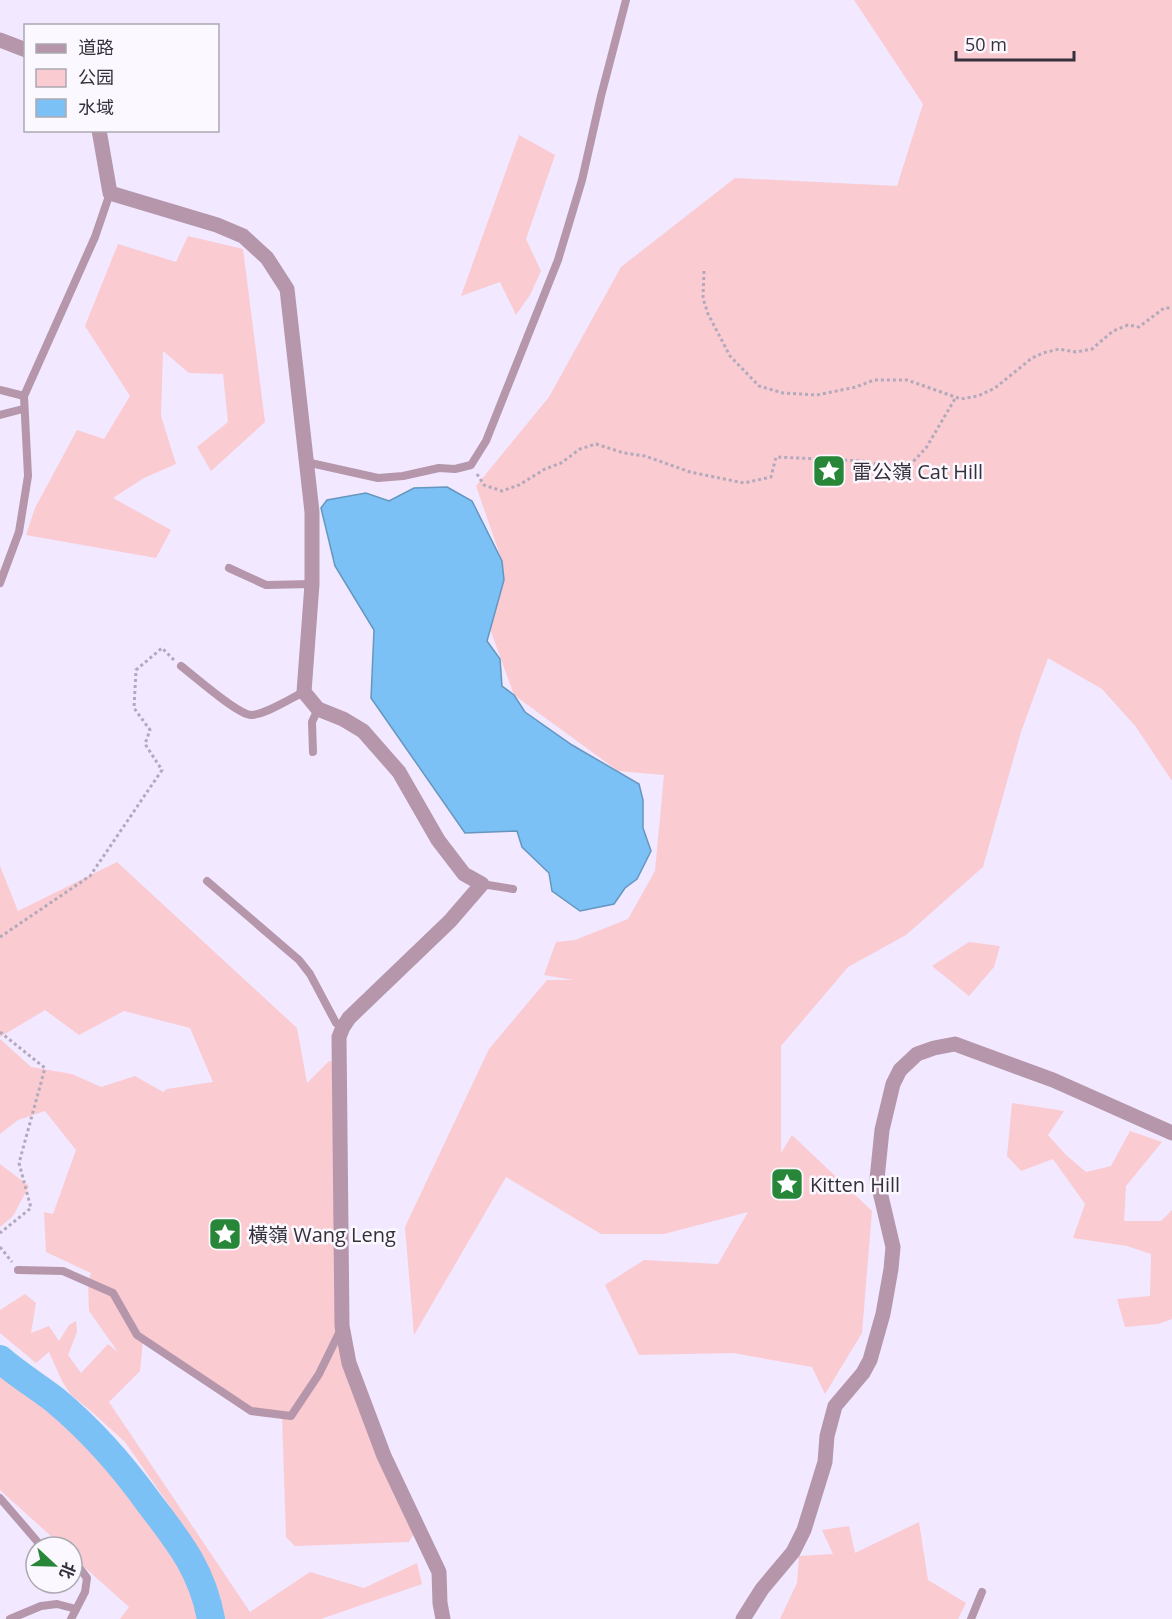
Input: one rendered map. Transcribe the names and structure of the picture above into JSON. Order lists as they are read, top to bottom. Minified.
{"places":{"place":["雷公嶺 Cat Hill","Kitten Hill","橫嶺 Wang Leng"]},"legend":["道路","公园","水域"],"scale_bar":"50 m","north":"right"}
